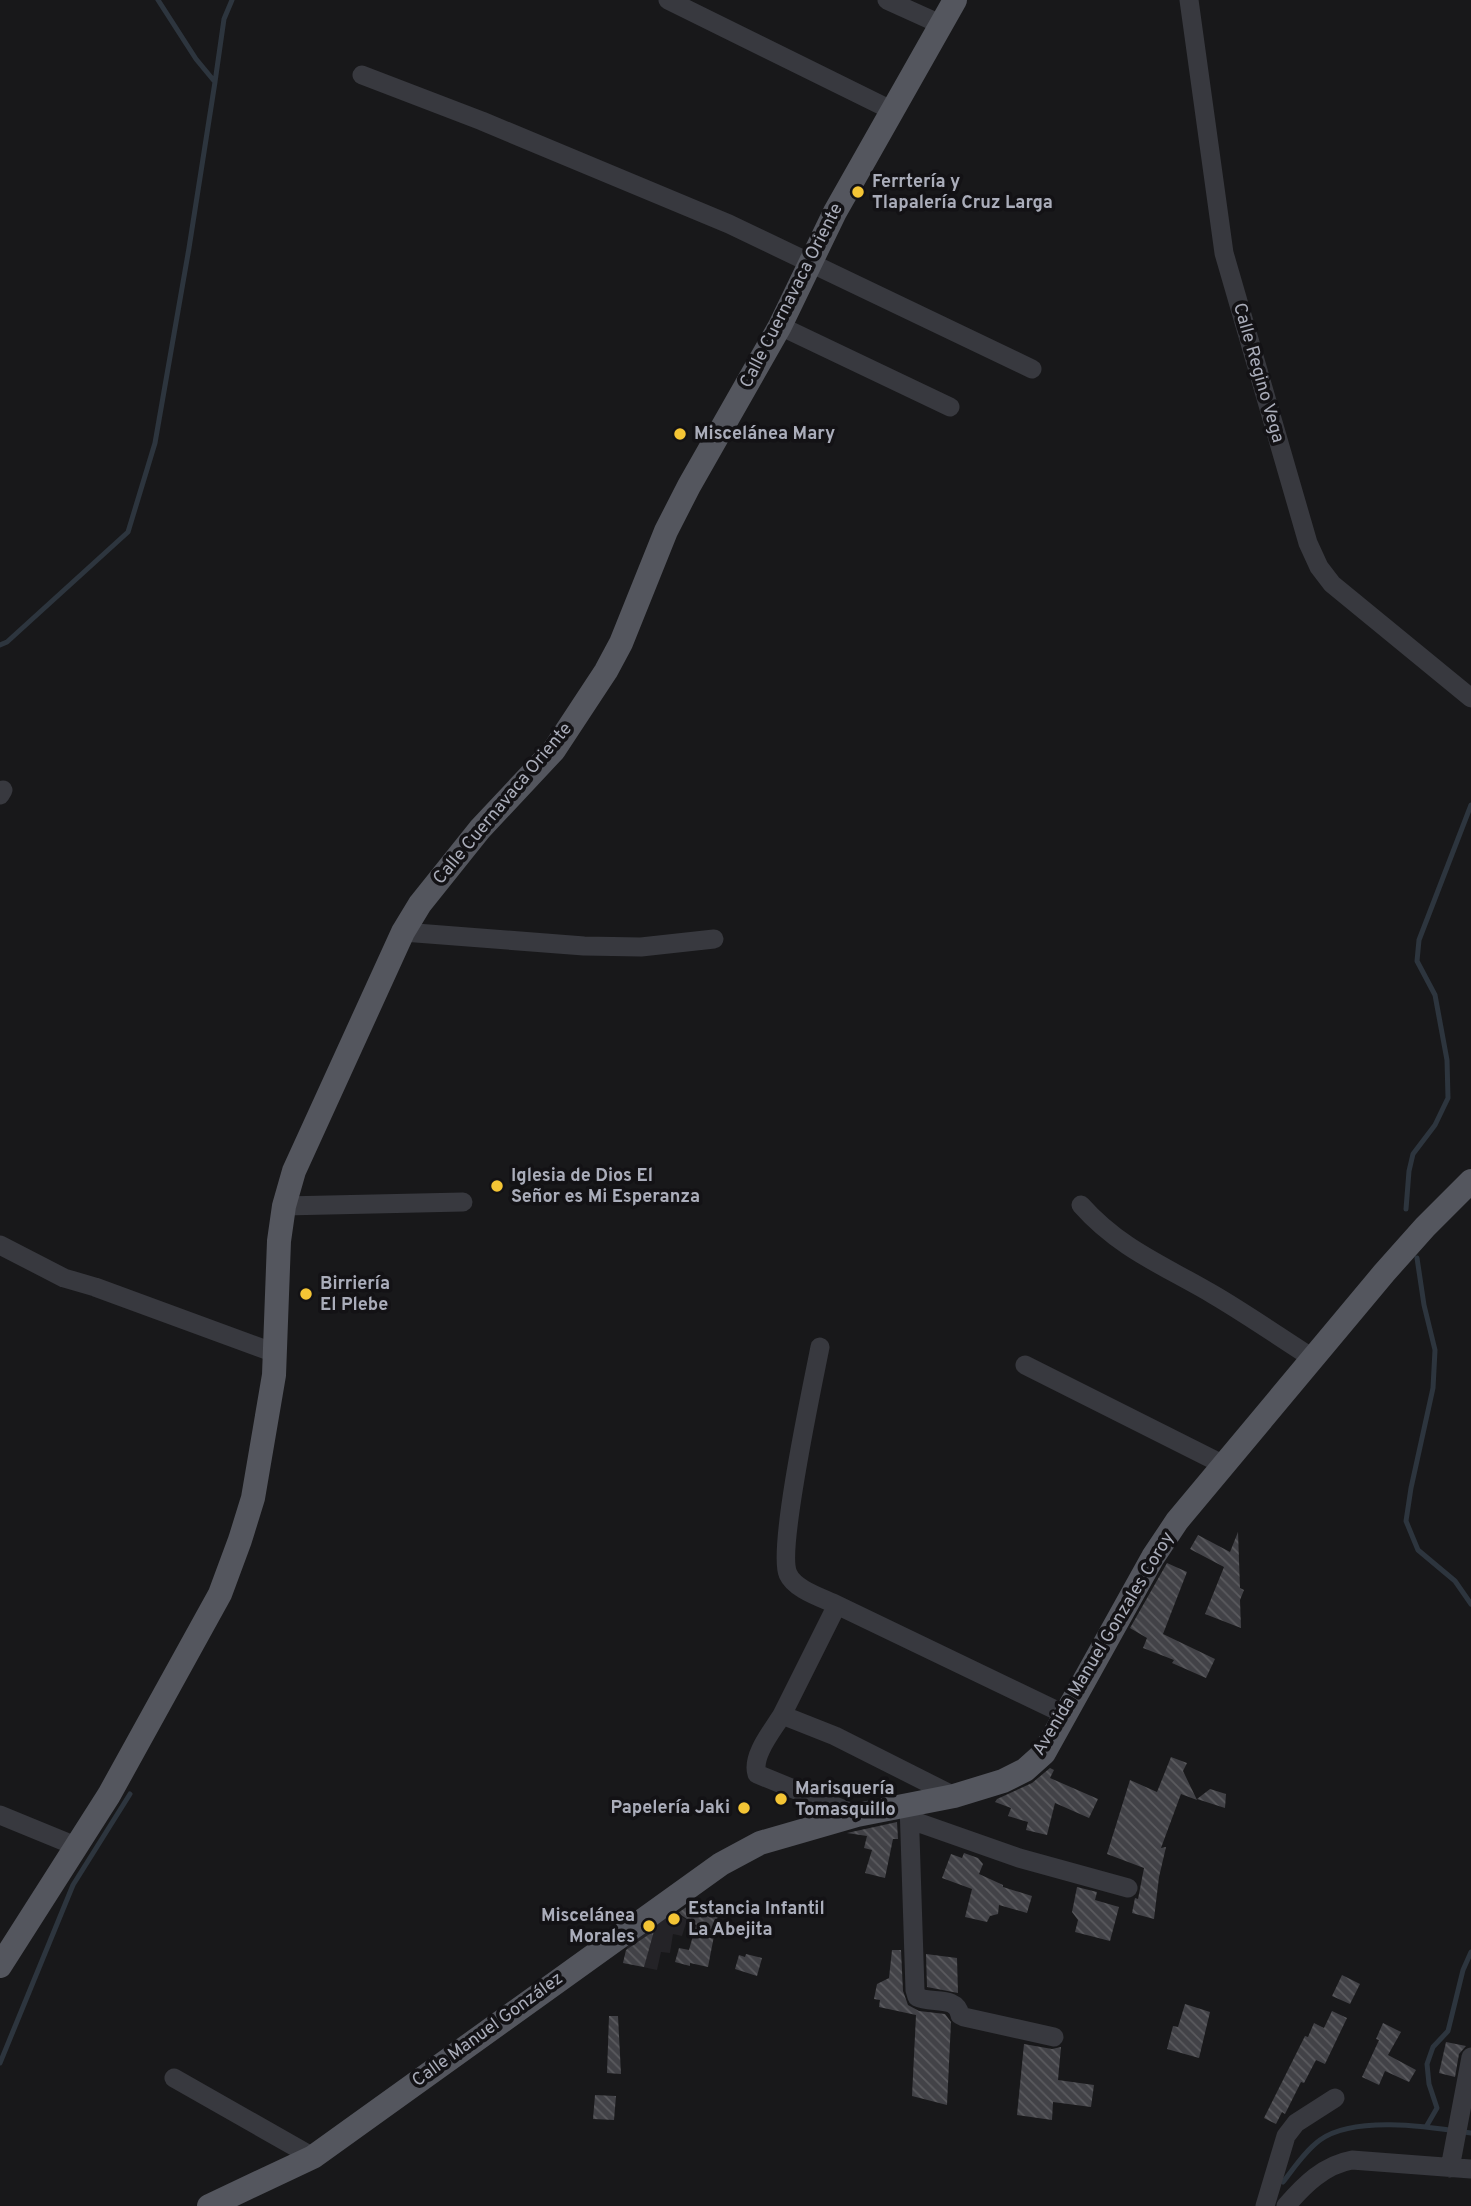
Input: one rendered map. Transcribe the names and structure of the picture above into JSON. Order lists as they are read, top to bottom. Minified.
{"streets":{"main road":["Calle Cuernavaca Oriente","Avenida Manuel Gonzales Coroy","Calle Manuel González"],"street":["Calle Regino Vega"]},"crossings":[["Avenida Manuel Gonzales Coroy","Calle Manuel González"]],"places":["Ferrtería y Tlapalería Cruz Larga","Miscelánea Mary","Iglesia de Dios El Señor es Mi Esperanza","Birriería El Plebe","Marisquería Tomasquillo","Papelería Jaki","Estancia Infantil La Abejita","Miscelánea Morales"]}
